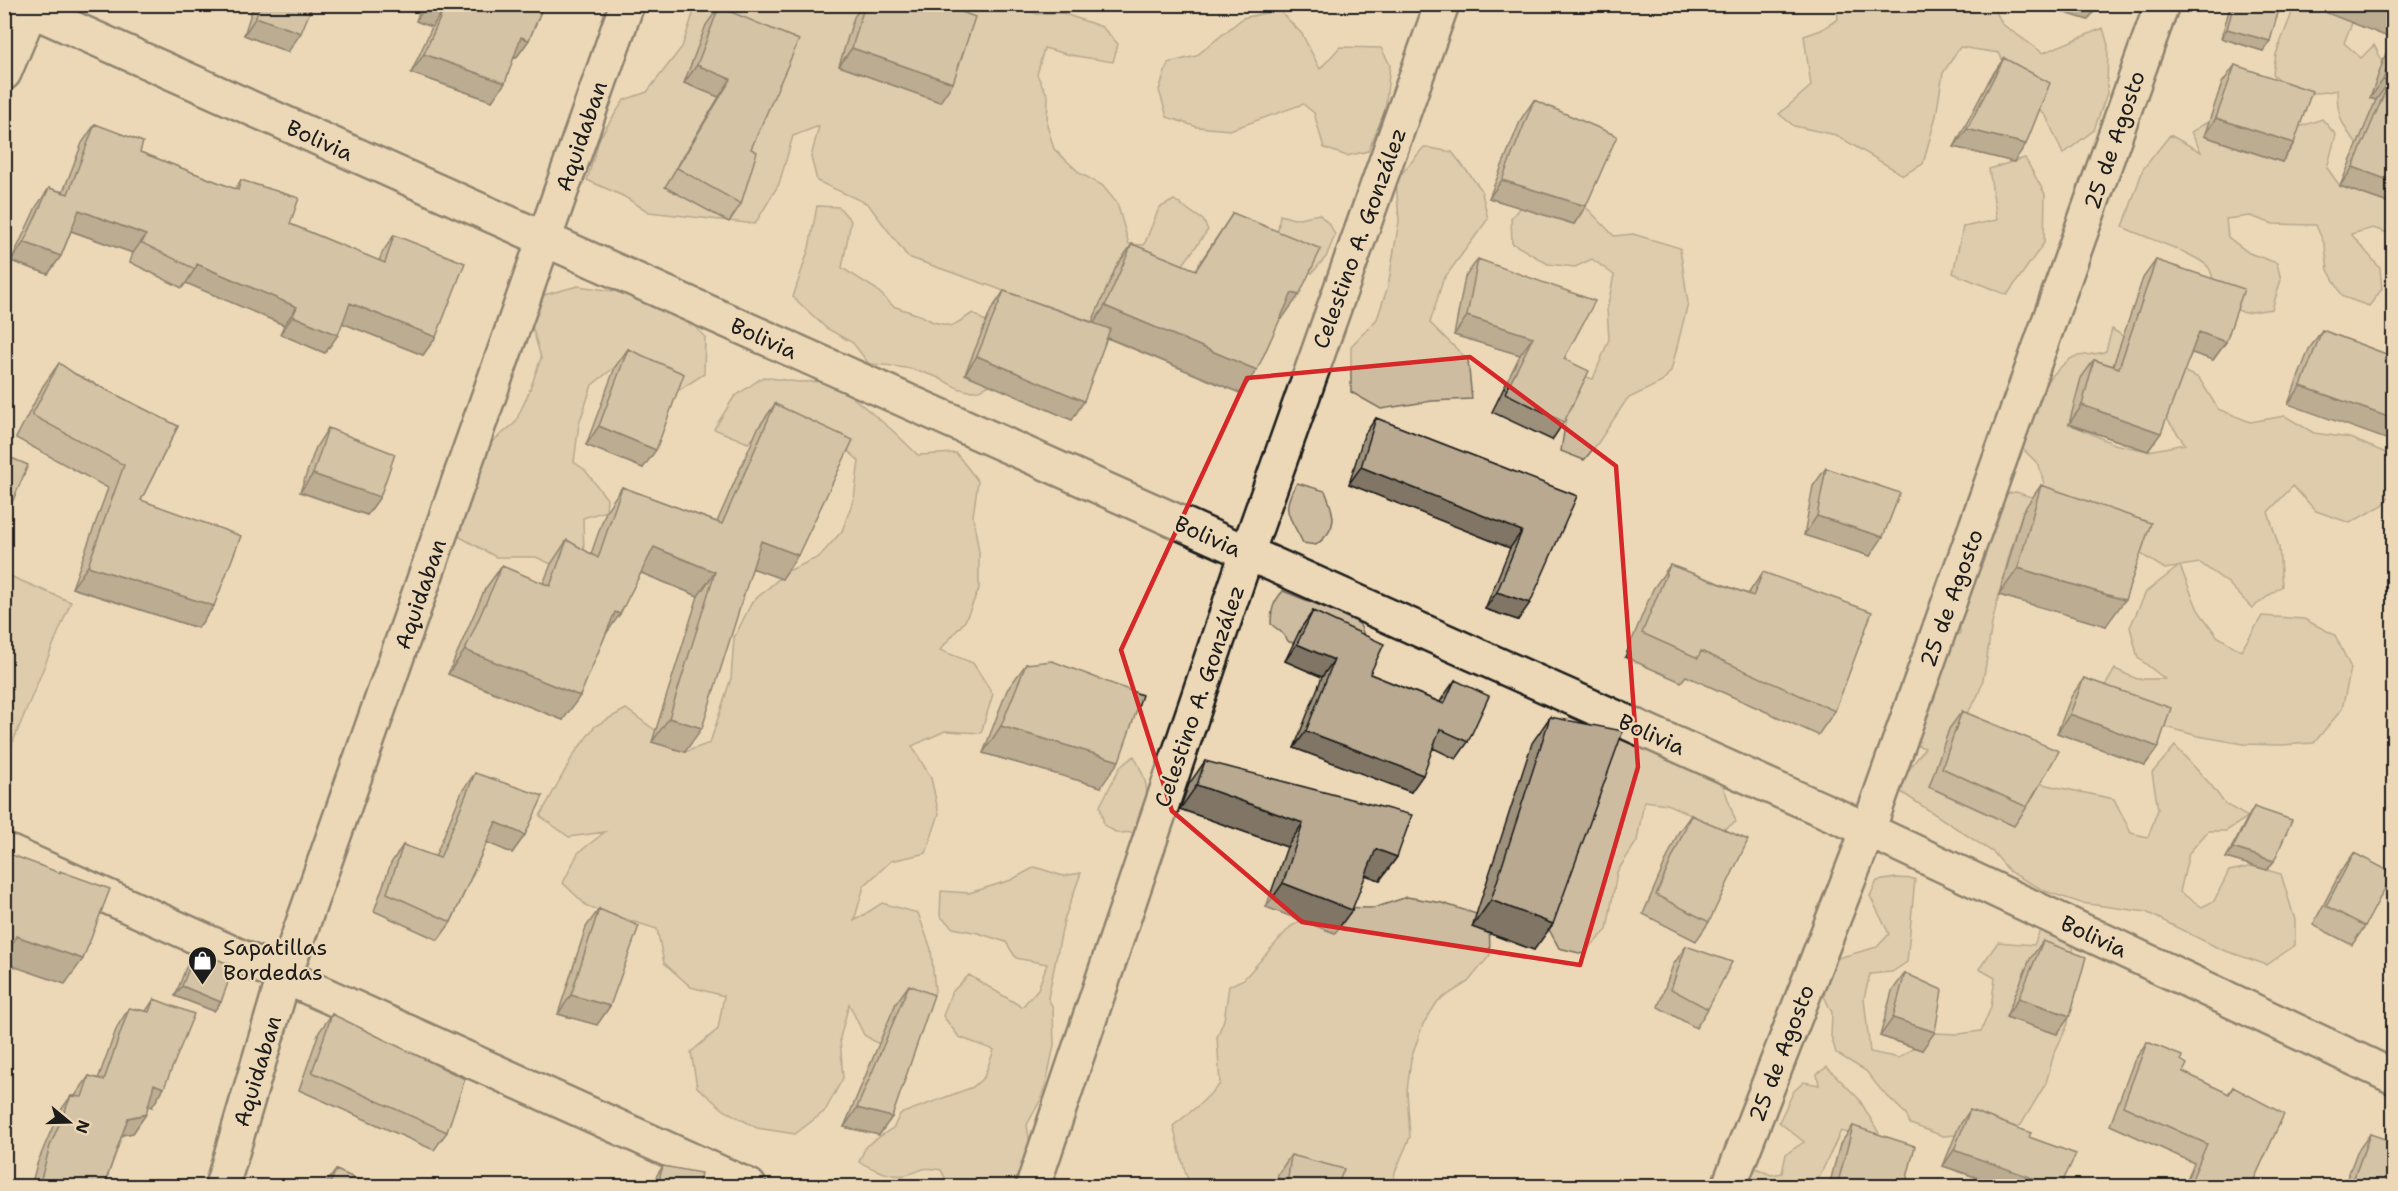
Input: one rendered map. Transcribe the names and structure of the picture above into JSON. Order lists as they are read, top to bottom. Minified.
{"streets":{"street":["Aquidaban","Bolivia","25 de Agosto","Celestino A. González"]},"crossings":[["Aquidaban","Bolivia"],["Bolivia","25 de Agosto"],["Bolivia","Celestino A. González"]],"places":{"shop":["Sapatillas Bordedas"]},"north":"right"}
